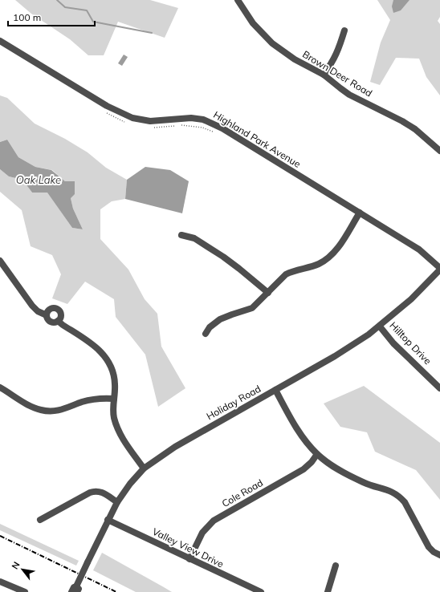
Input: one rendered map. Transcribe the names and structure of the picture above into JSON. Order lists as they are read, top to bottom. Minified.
{"streets":{"street":["Brown Deer Road","Highland Park Avenue","Hilltop Drive","Holiday Road","Cole Road","Valley View Drive"]},"crossings":[["Highland Park Avenue","Holiday Road"],["Hilltop Drive","Holiday Road"],["Holiday Road","Valley View Drive"],["Cole Road","Valley View Drive"]],"water":["Oak Lake"],"scale_bar":"100 m","north":"top left"}
